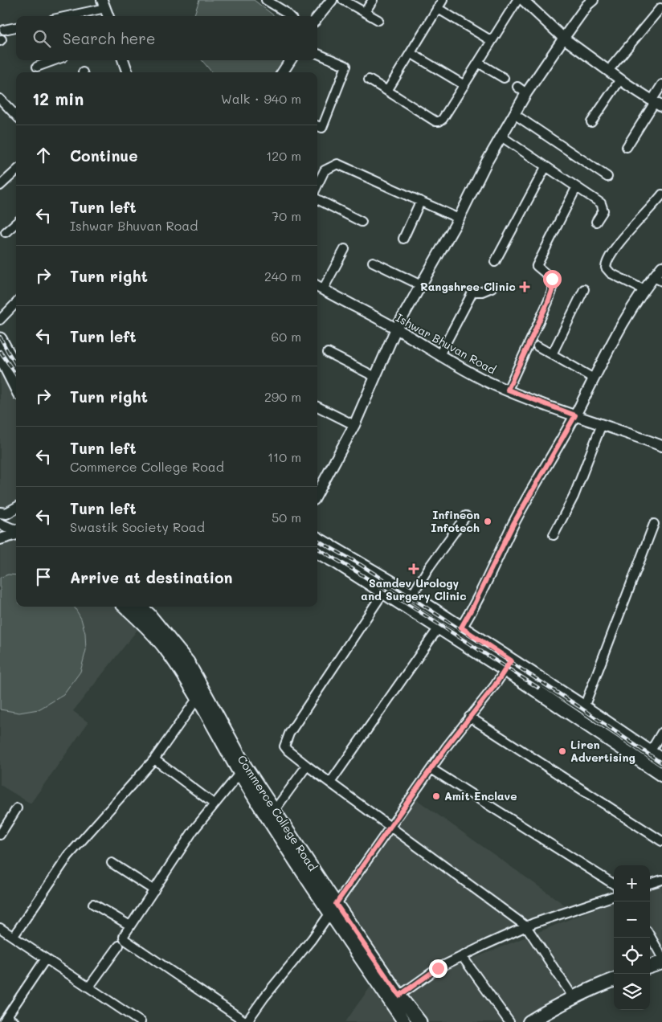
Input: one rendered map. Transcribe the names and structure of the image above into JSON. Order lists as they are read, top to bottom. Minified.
{"streets":{"main road":["Commerce College Road"],"street":["Ishwar Bhuvan Road"]},"places":{"health":["Rangshree Clinic","Samdev Urology and Surgery Clinic"],"other":["Infineon Infotech","Liren Advertising","Amit Enclave"]},"page":{"search":"Search here","heading":["12 min","Walk · 940 m"],"list":[["Continue","120 m"],["Turn left","Ishwar Bhuvan Road","70 m"],["Turn right","240 m"],["Turn left","60 m"],["Turn right","290 m"],["Turn left","Commerce College Road","110 m"],["Turn left","Swastik Society Road","50 m"],"Arrive at destination"],"map_buttons":["+","−"]}}
